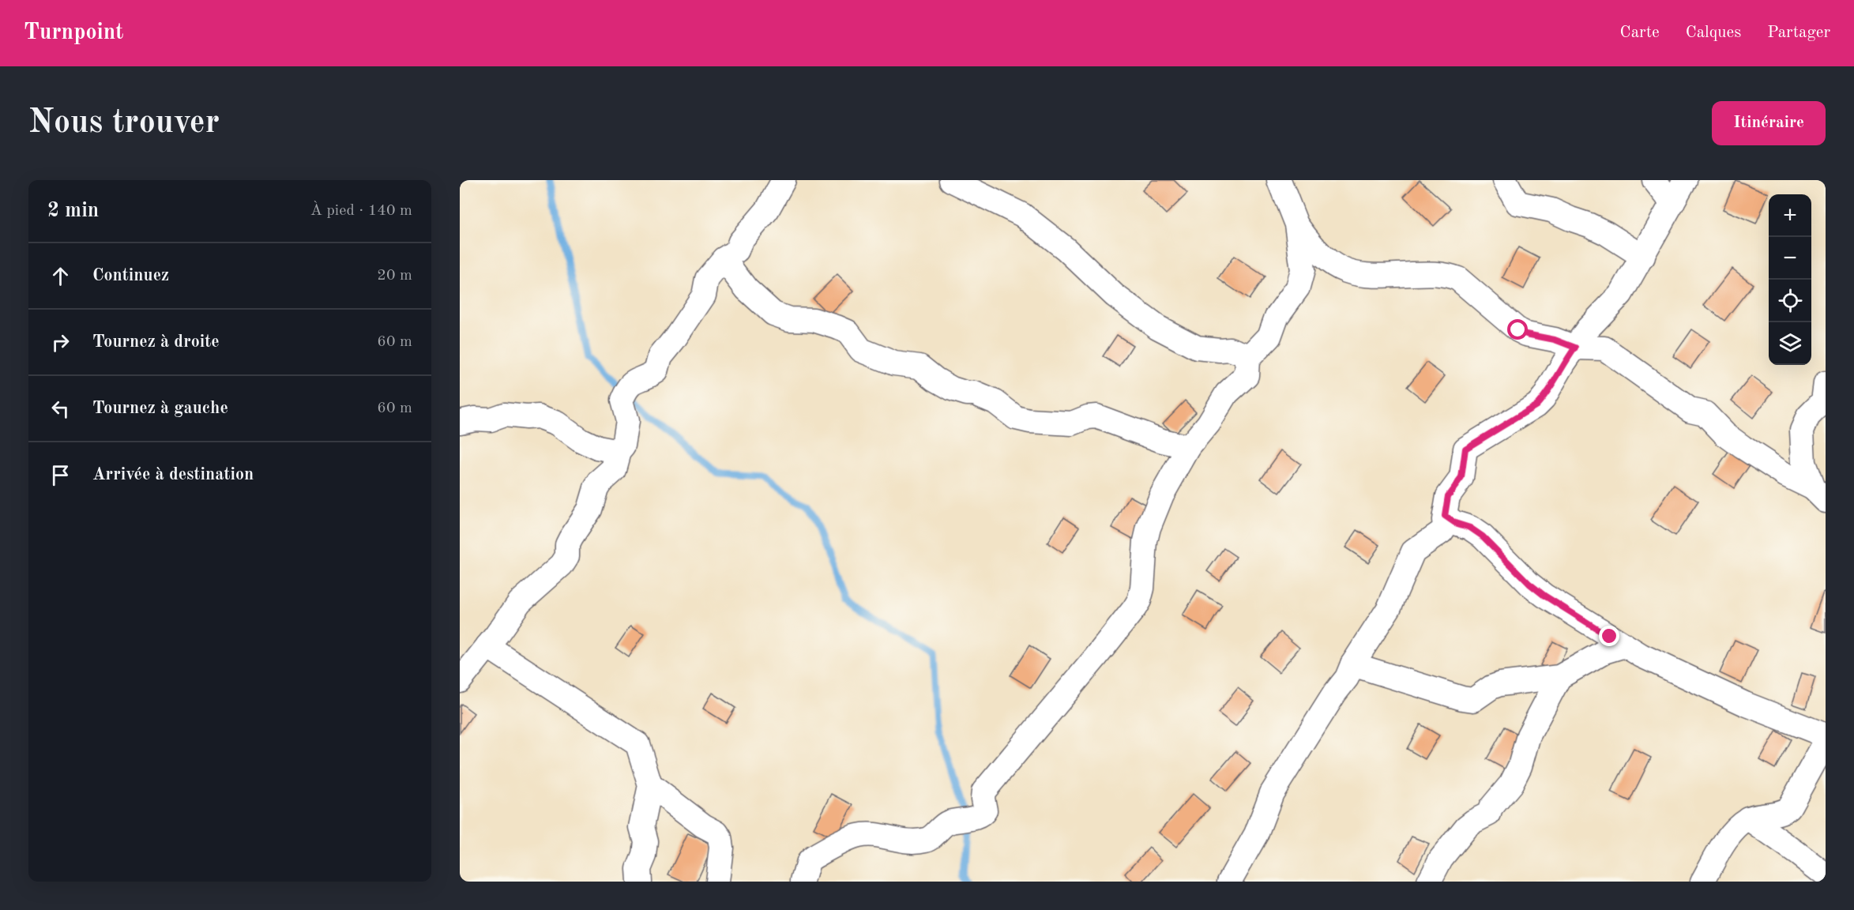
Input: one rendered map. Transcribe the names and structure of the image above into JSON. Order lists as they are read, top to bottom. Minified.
{"page":{"header":"Turnpoint","nav":["Carte","Calques","Partager"],"buttons":"Itinéraire","title":"Nous trouver","heading":["2 min","À pied · 140 m"],"map_buttons":["+","−"],"list":[["Continuez","20 m"],["Tournez à droite","60 m"],["Tournez à gauche","60 m"],"Arrivée à destination"]}}
